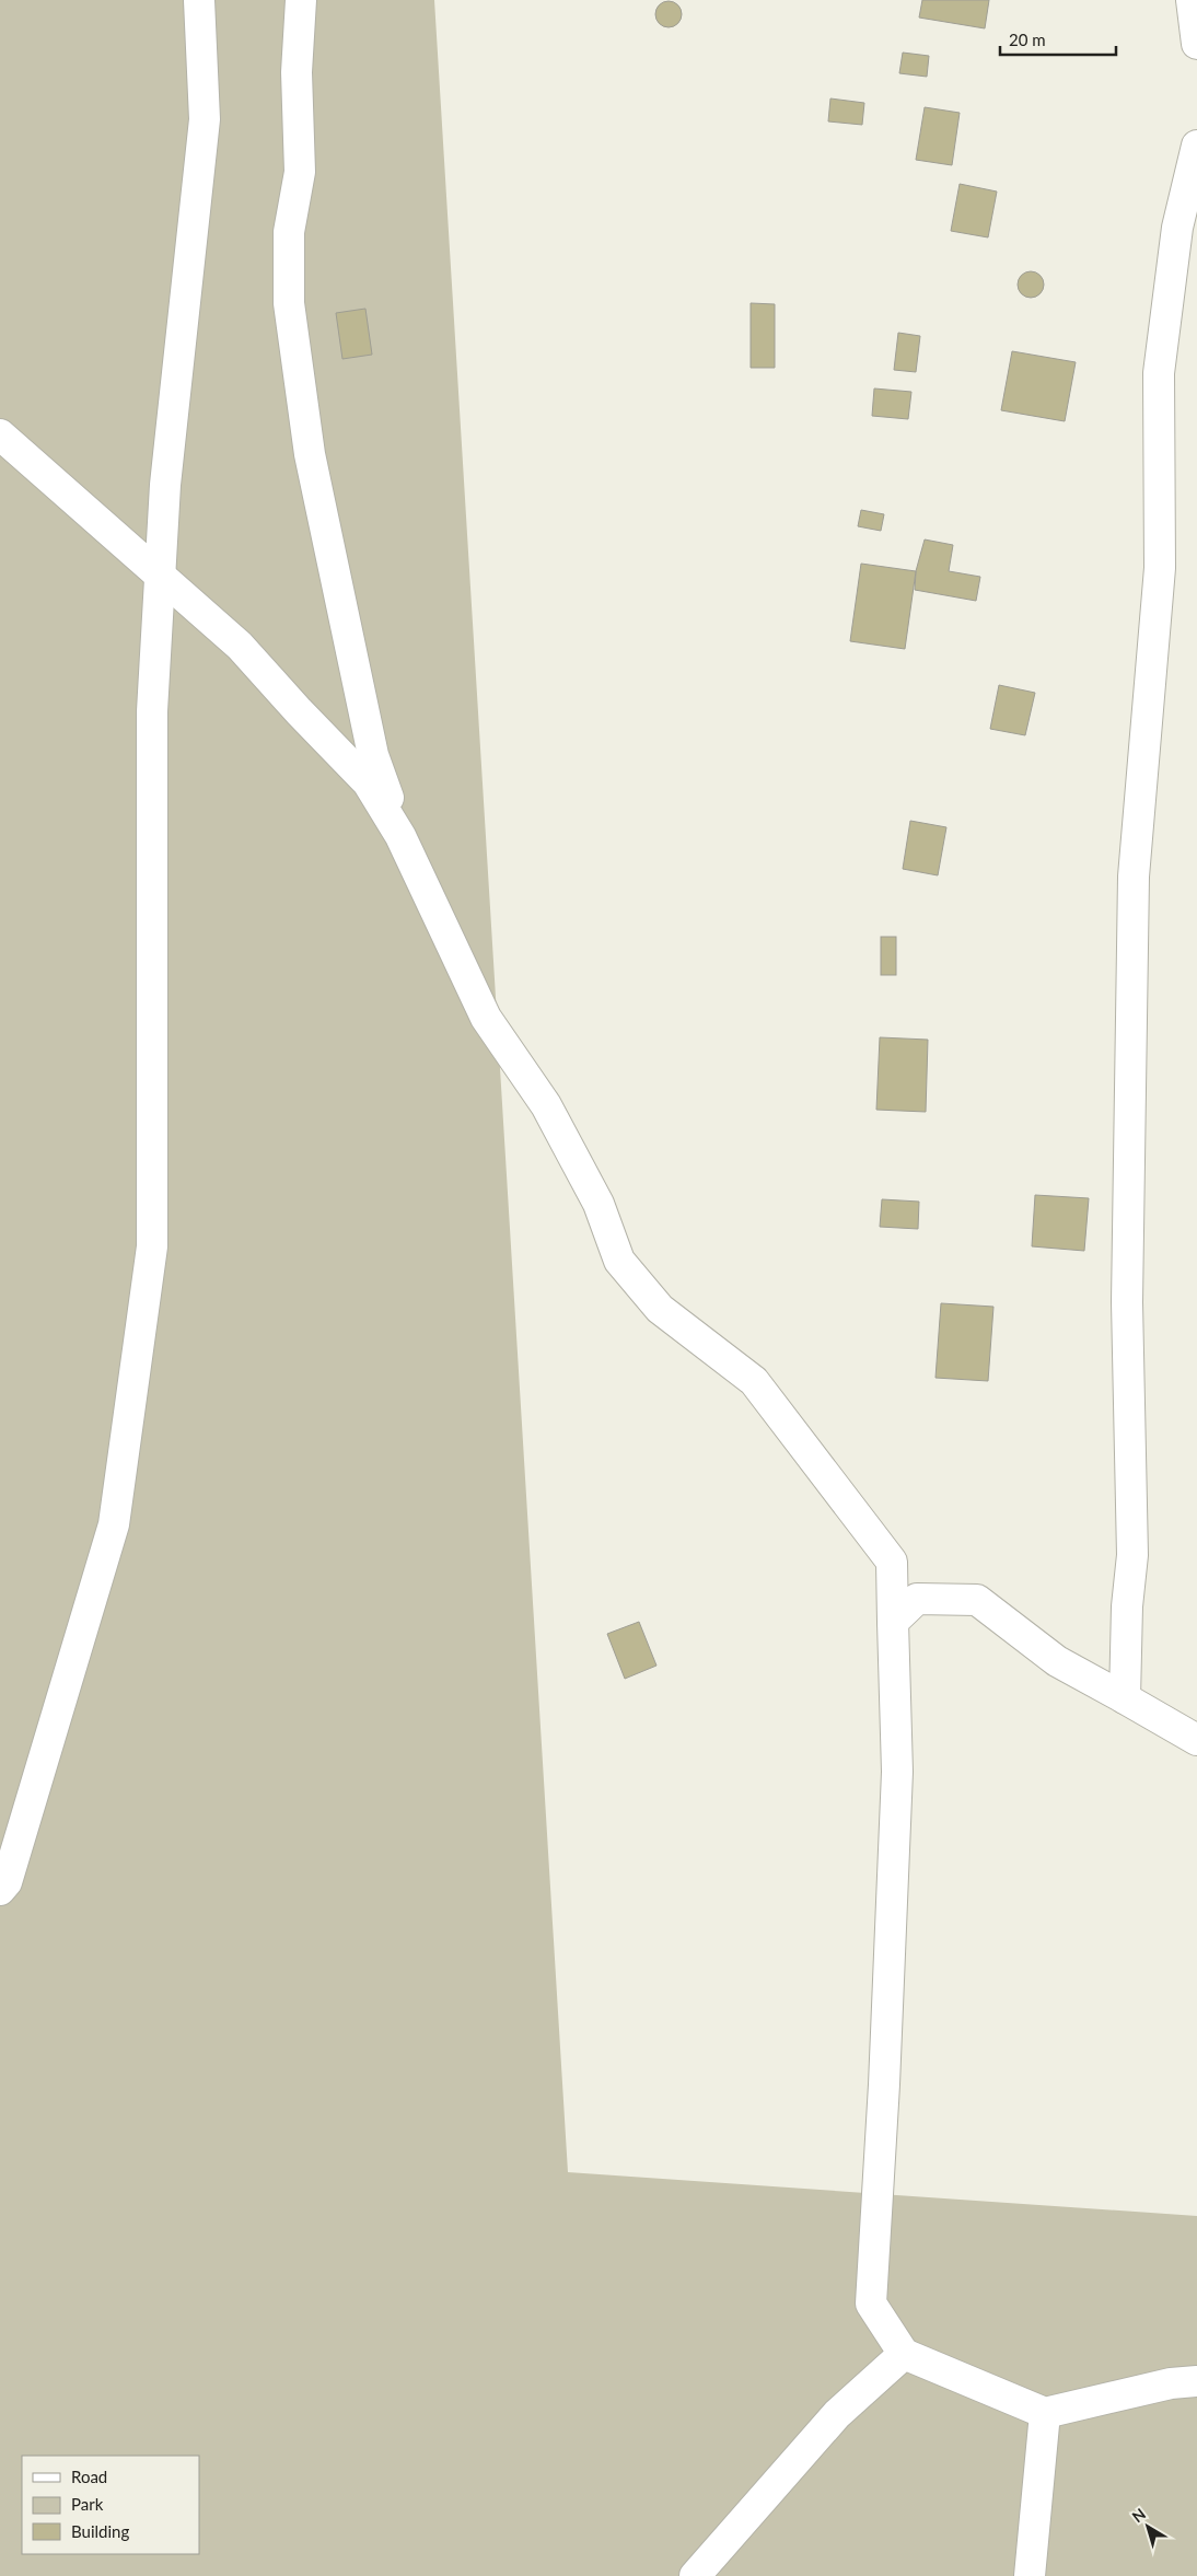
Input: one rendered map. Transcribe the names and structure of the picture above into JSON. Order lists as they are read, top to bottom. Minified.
{"legend":["Road","Park","Building"],"scale_bar":"20 m","north":"top left"}
